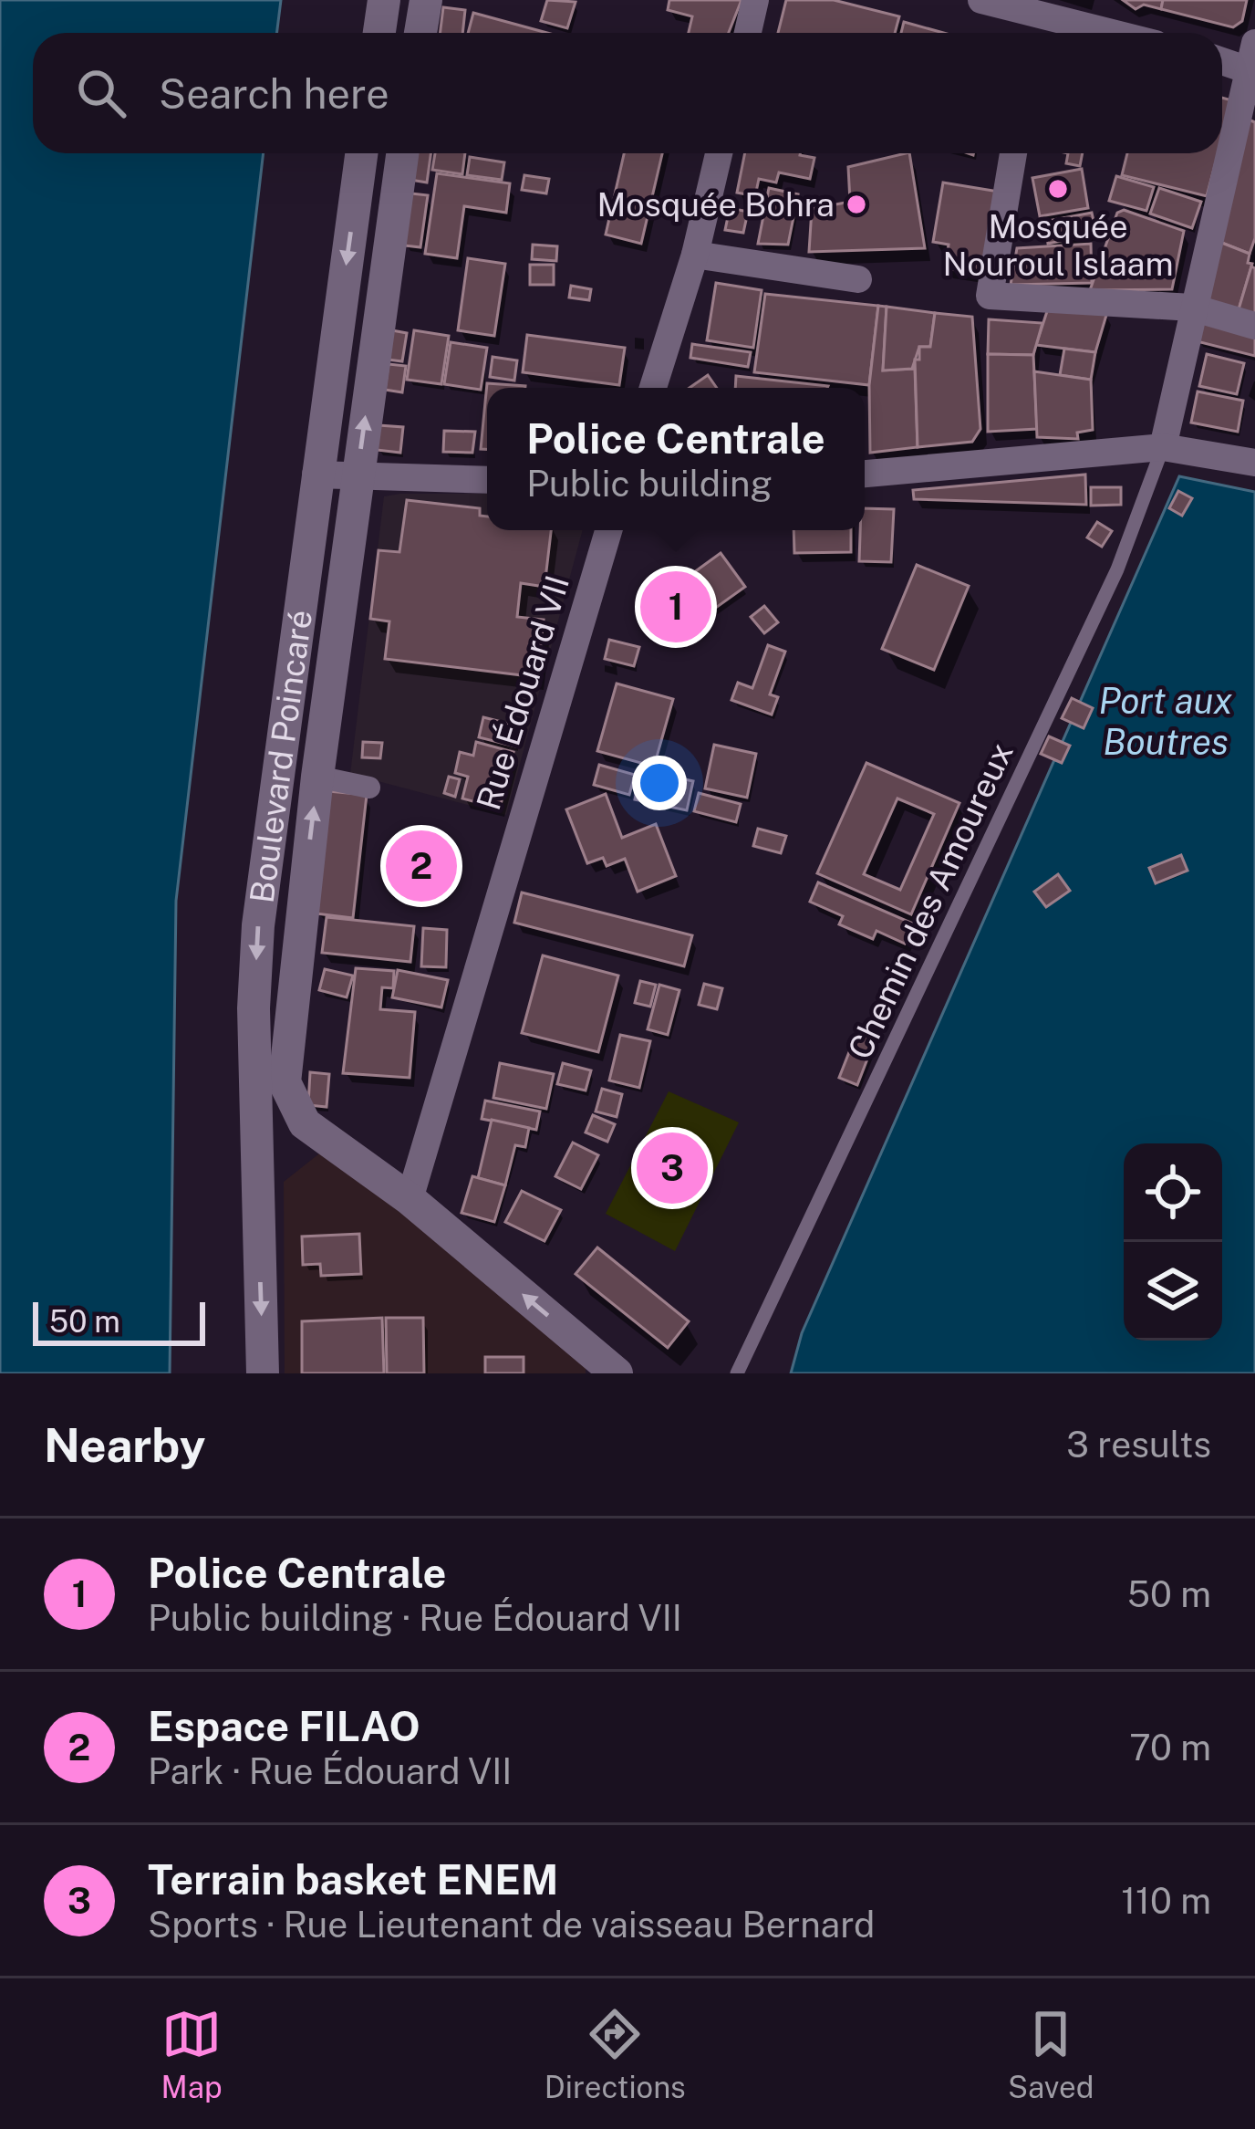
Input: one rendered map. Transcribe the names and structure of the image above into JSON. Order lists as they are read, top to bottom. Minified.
{"streets":{"street":["Rue Édouard VII","Boulevard Poincaré"],"lane":["Chemin des Amoureux"]},"water":["Port aux Boutres"],"places":["Mosquée Nouroul Islaam","Mosquée Bohra"],"scale_bar":"50 m","page":{"search":"Search here","popup":["Police Centrale","Public building"],"pins":["1","2","3"],"scale":"50 m","heading":["Nearby","3 results"],"list":[{"mark":"1","name":"Police Centrale","note":"Public building · Rue Édouard VII","value":"50 m"},{"mark":"2","name":"Espace FILAO","note":"Park · Rue Édouard VII","value":"70 m"},{"mark":"3","name":"Terrain basket ENEM","note":"Sports · Rue Lieutenant de vaisseau Bernard","value":"110 m"}],"nav":["Map","Directions","Saved"]}}
